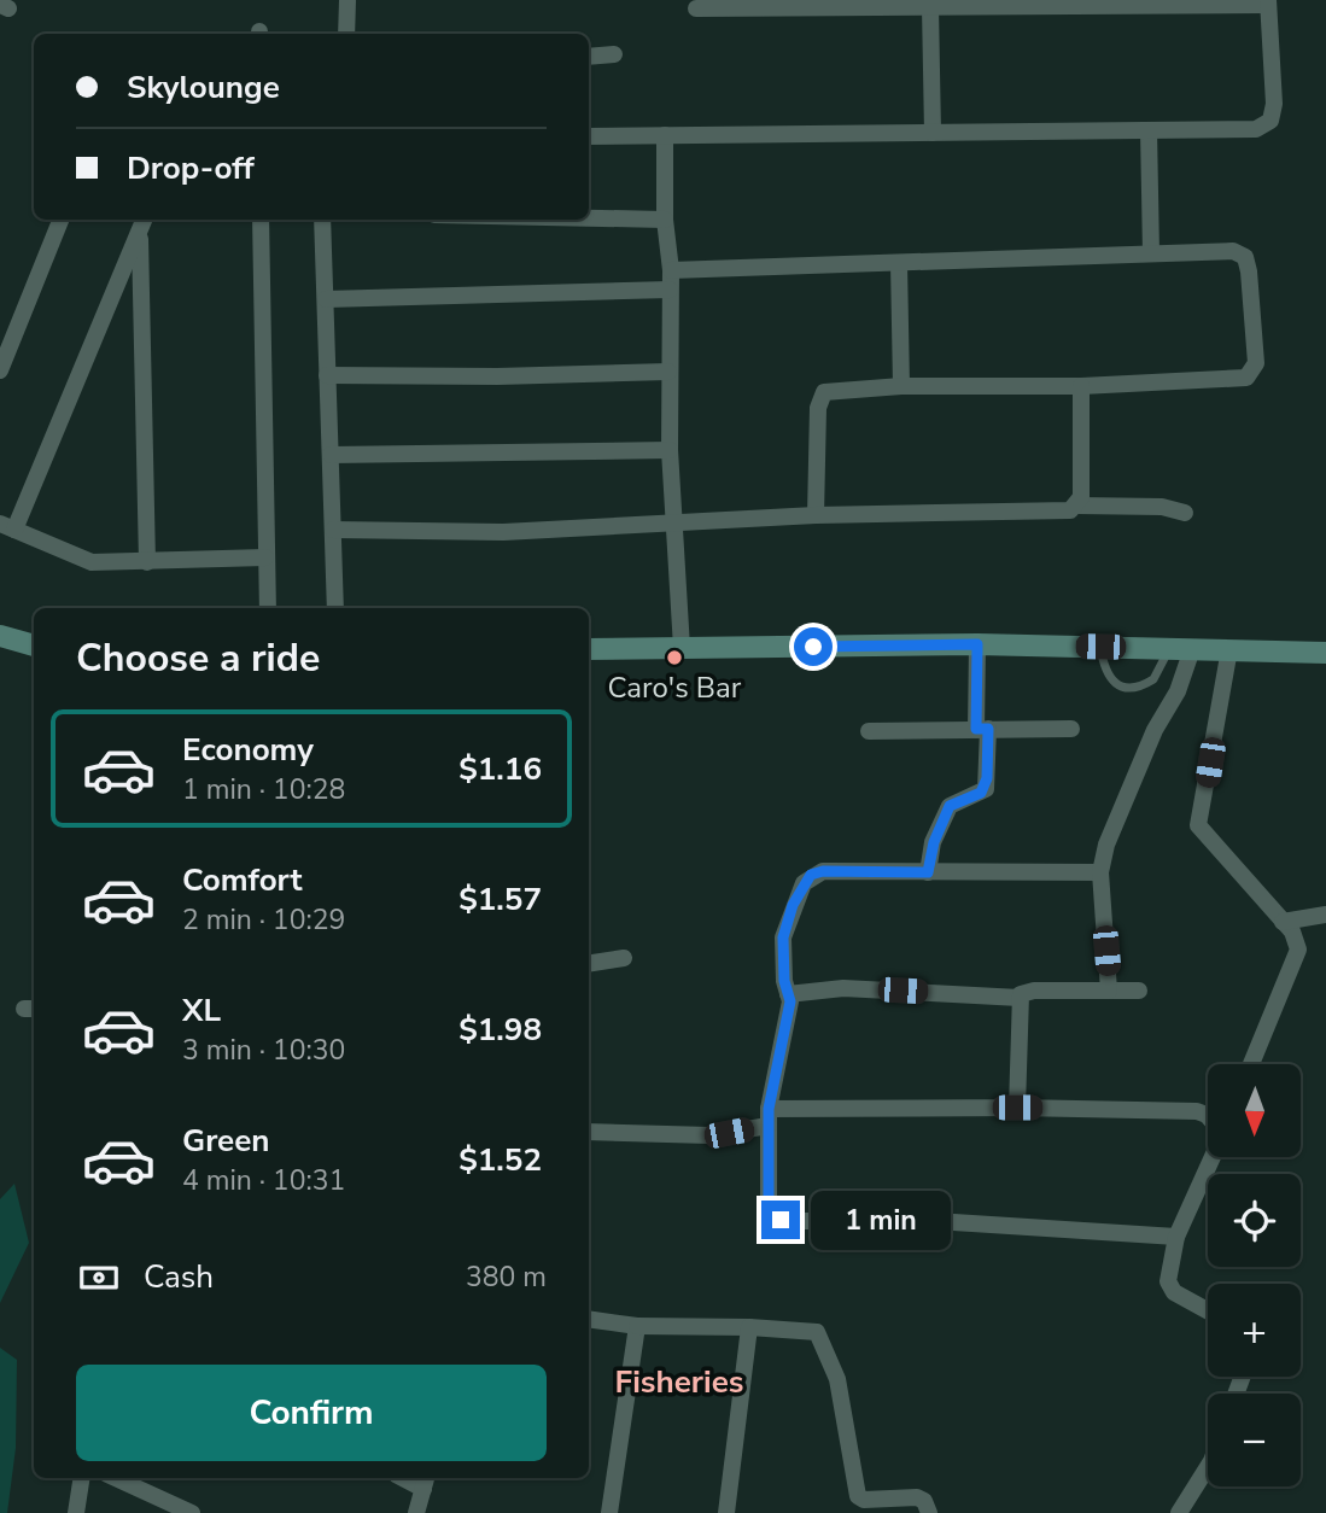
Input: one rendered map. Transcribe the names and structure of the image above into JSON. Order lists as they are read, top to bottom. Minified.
{"districts":["Fisheries"],"places":["Caro's Bar"],"north":"bottom","page":{"banner":["Skylounge","Drop-off"],"heading":"Choose a ride","list":[{"name":"Economy","note":"1 min · 10:28","value":"$1.16"},{"name":"Comfort","note":"2 min · 10:29","value":"$1.57"},{"name":"XL","note":"3 min · 10:30","value":"$1.98"},{"name":"Green","note":"4 min · 10:31","value":"$1.52"}],"map_buttons":["+","−"],"bubble":"1 min","pay":["Cash","380 m"],"buttons":"Confirm"}}
